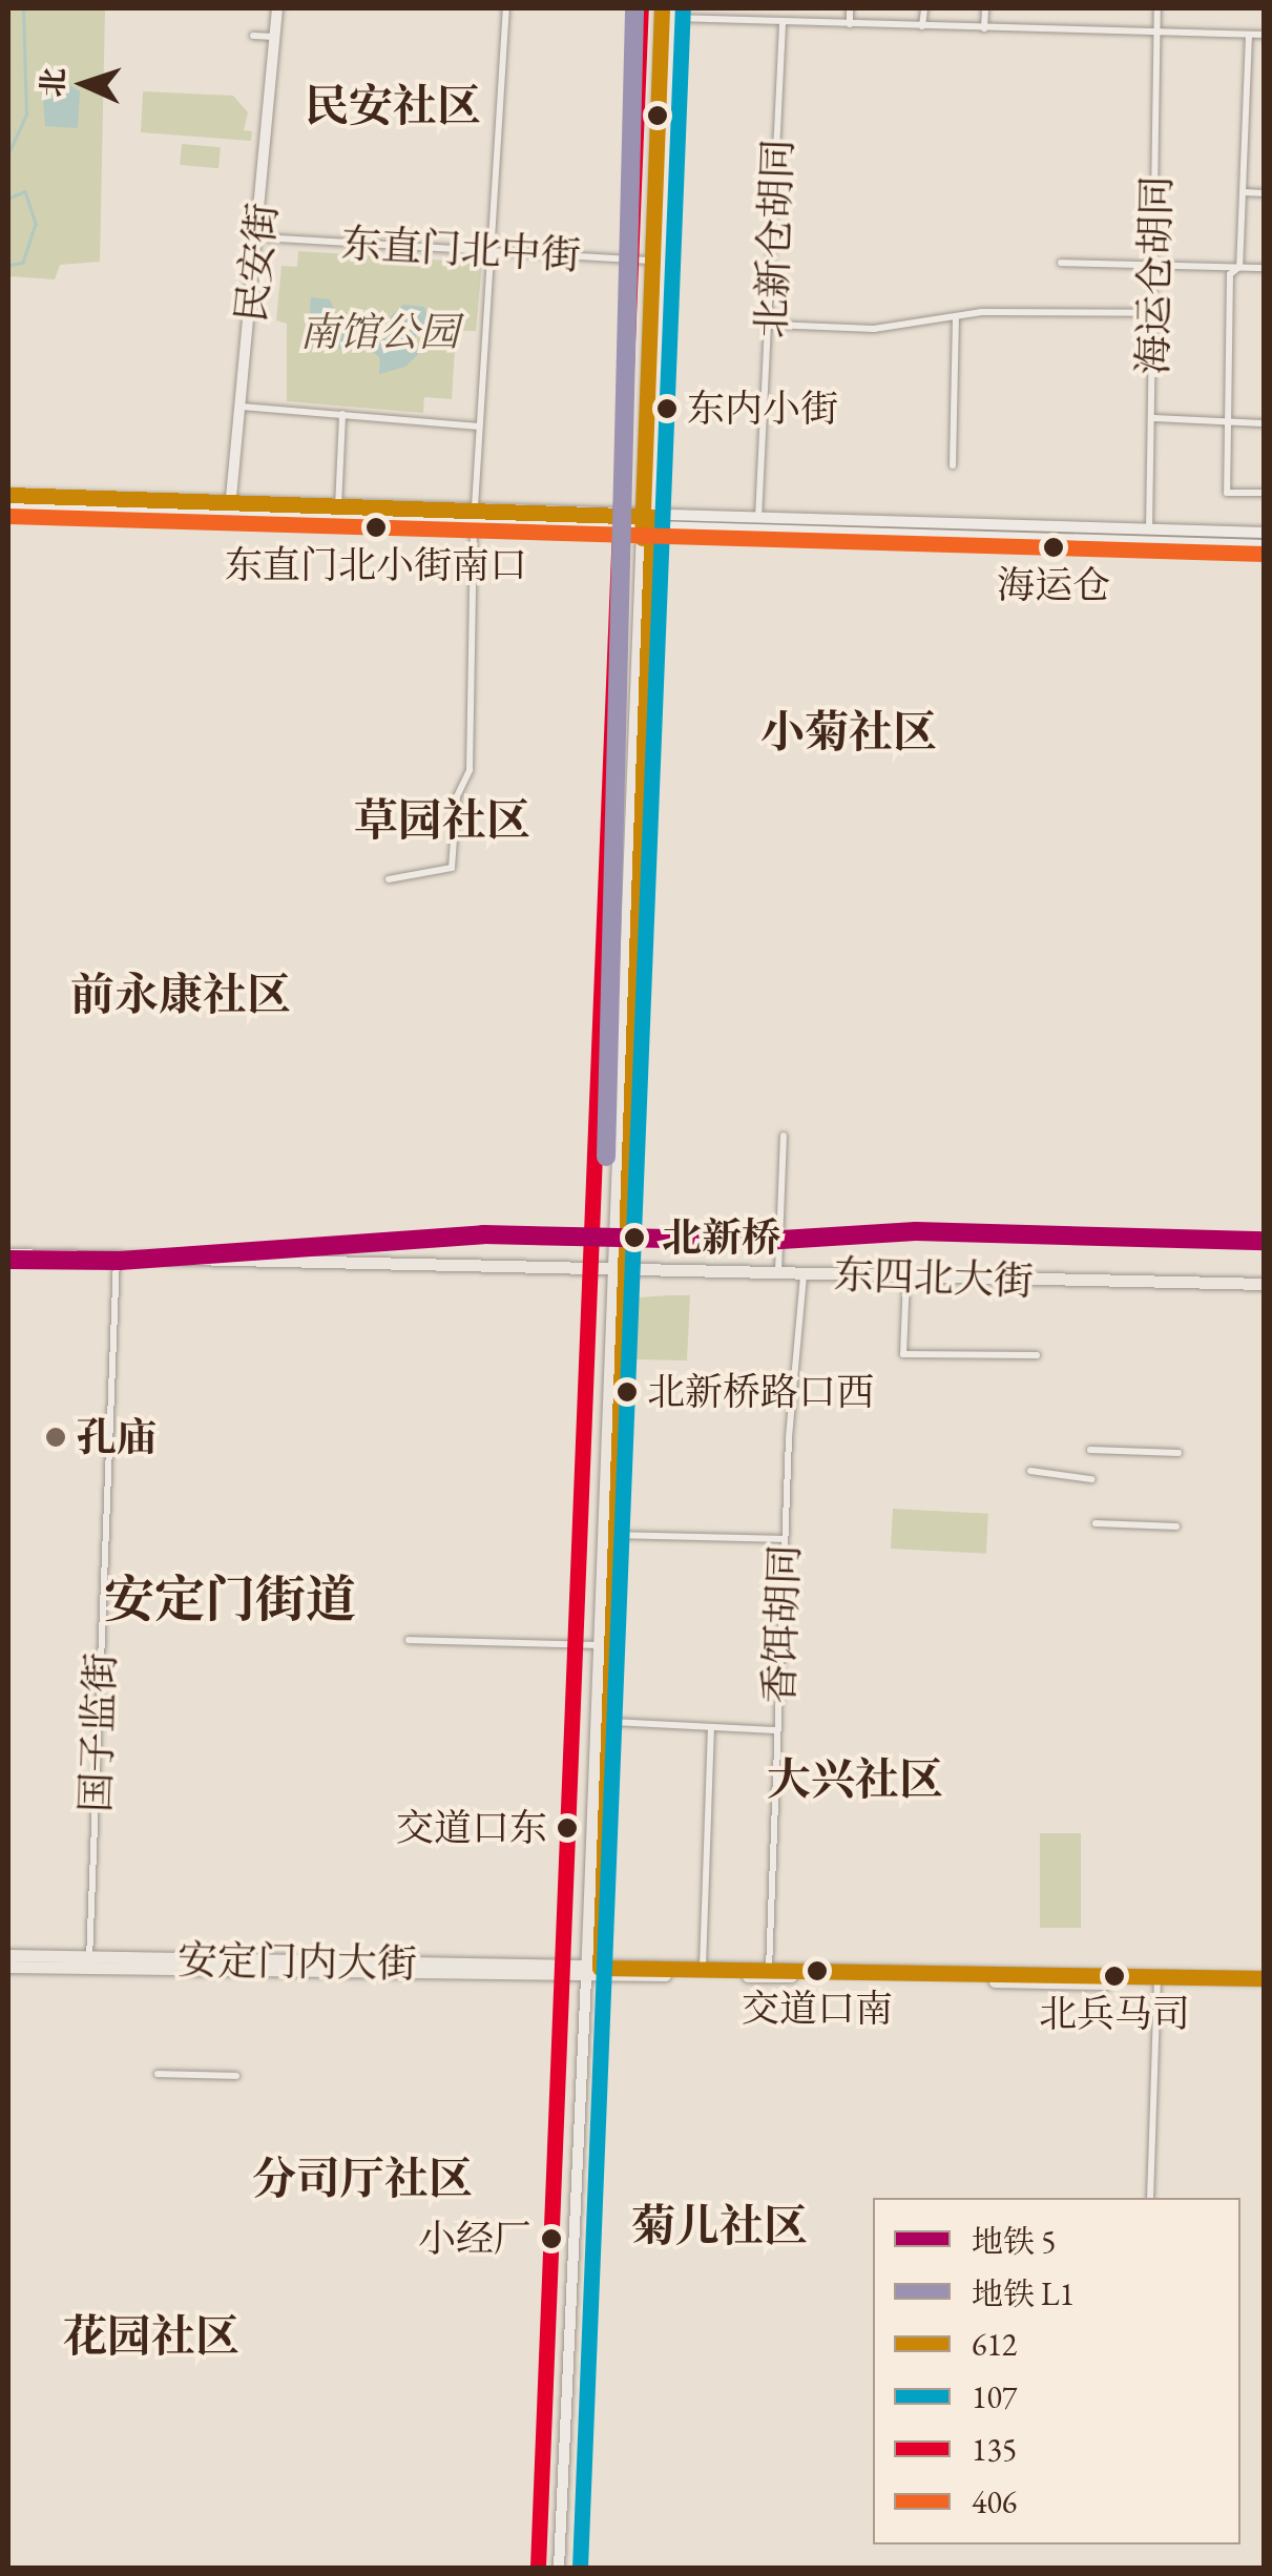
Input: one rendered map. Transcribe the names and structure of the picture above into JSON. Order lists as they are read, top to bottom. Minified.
{"streets":{"main road":["民安街","东四北大街","安定门内大街"],"street":["北新仓胡同","东直门北中街","海运仓胡同","香饵胡同","国子监街"]},"crossings":[["东直门北中街","民安街"],["东四北大街","香饵胡同"],["东四北大街","国子监街"],["国子监街","安定门内大街"]],"districts":["民安社区","小菊社区","草园社区","前永康社区","安定门街道","大兴社区","分司厅社区","菊儿社区","花园社区"],"parks":["南馆公园"],"places":["东内小街","东直门北小街南口","海运仓","北新桥","北新桥路口西","孔庙","交道口东","交道口南","北兵马司","小经厂"],"lines":["metro line L1","transit line 612","transit line 135","transit line 107","transit line 406","metro line 5"],"legend":["地铁 5","地铁 L1","612","107","135","406"],"north":"left"}
